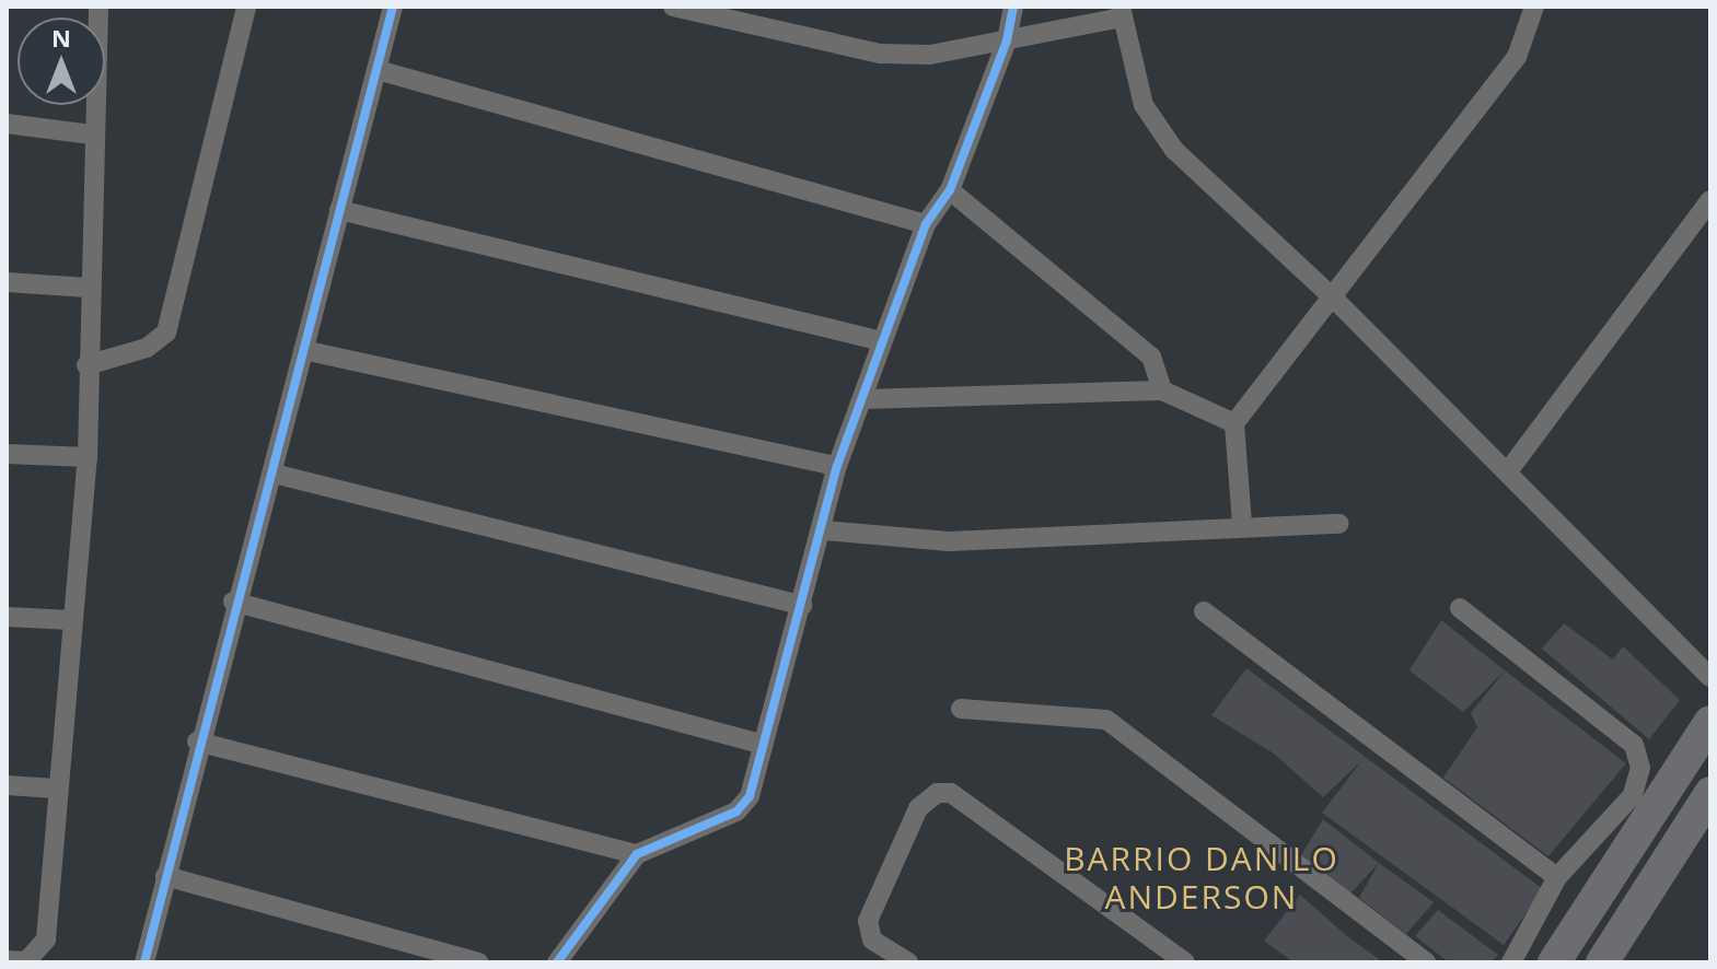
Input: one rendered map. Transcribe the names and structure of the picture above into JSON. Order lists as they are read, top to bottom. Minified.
{"districts":["BARRIO DANILO ANDERSON"],"north":"top"}
